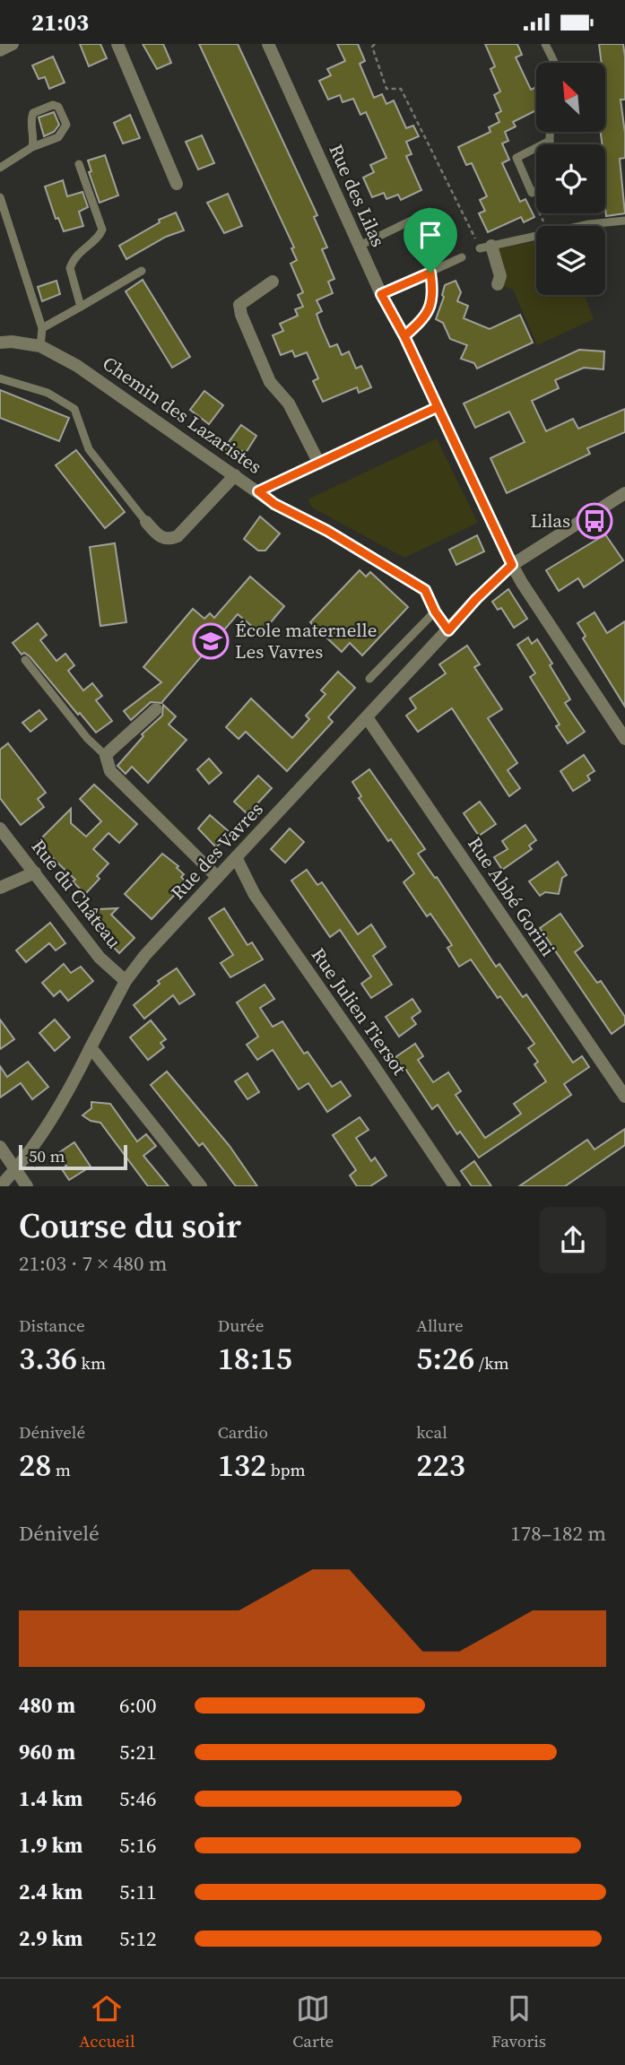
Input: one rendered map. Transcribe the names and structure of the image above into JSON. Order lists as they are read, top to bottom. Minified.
{"streets":{"street":["Rue des Lilas","Chemin des Lazaristes","Rue des Vavres","Rue du Château","Rue Abbé Gorini","Rue Julien Tiersot"]},"crossings":[["Rue des Lilas","Rue des Vavres"],["Chemin des Lazaristes","Rue des Vavres"],["Rue des Vavres","Rue du Château"],["Rue des Vavres","Rue Abbé Gorini"],["Rue des Vavres","Rue Julien Tiersot"]],"places":{"bus stop":["Lilas"],"school or university":["École maternelle Les Vavres"]},"scale_bar":"50 m","north":"top left","page":{"status":"21:03","scale":"50 m","heading":["Course du soir","21:03 · 7 × 480 m"],"stats":[["Distance","3.36 km"],["Durée","18:15"],["Allure","5:26 /km"],["Dénivelé","28 m"],["Cardio","132 bpm"],["kcal","223"]],"chart":["Dénivelé","178–182 m"],"list":[{"name":"480 m","note":"6:00"},{"name":"960 m","note":"5:21"},{"name":"1.4 km","note":"5:46"},{"name":"1.9 km","note":"5:16"},{"name":"2.4 km","note":"5:11"},{"name":"2.9 km","note":"5:12"}],"tabs":["Accueil","Carte","Favoris"]}}
